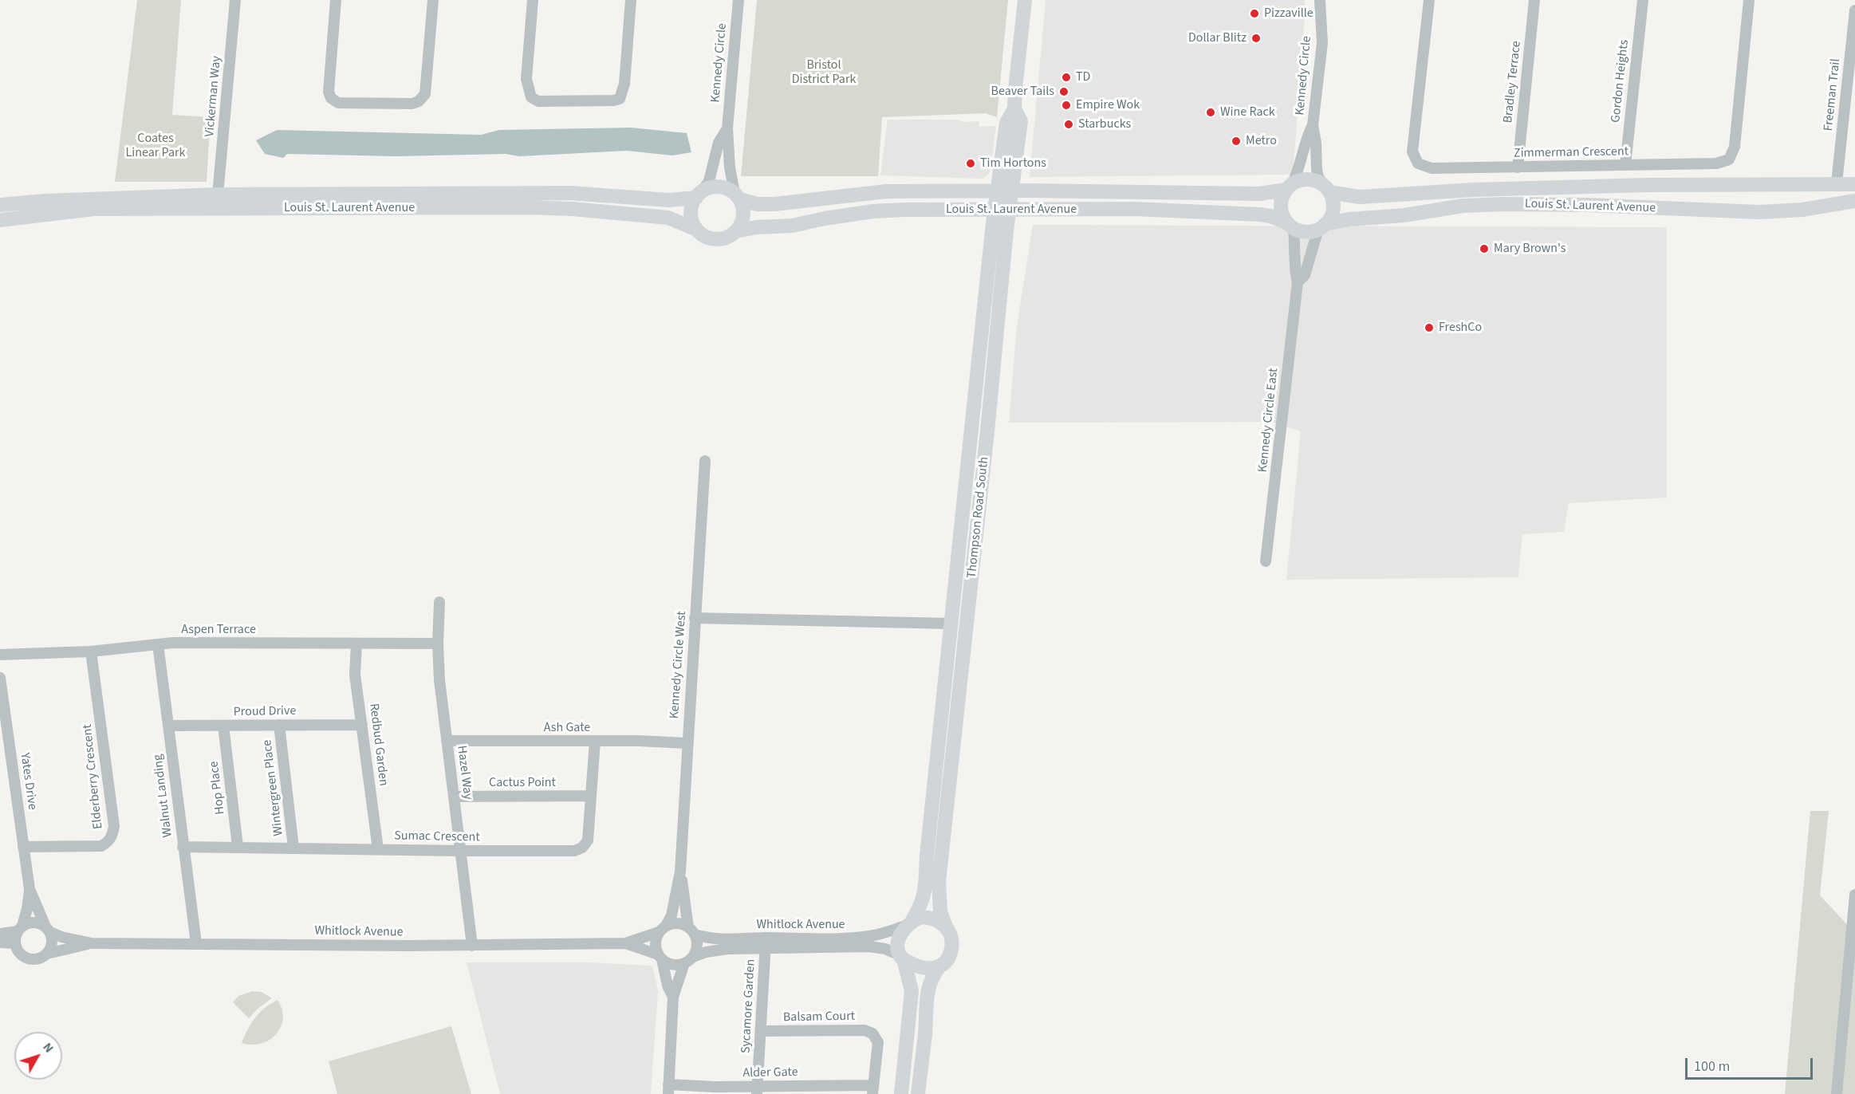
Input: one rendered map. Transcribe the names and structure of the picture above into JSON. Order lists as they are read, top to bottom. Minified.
{"streets":{"main road":["Louis St. Laurent Avenue","Thompson Road South"],"street":["Kennedy Circle","Gordon Heights","Bradley Terrace","Freeman Trail","Vickerman Way","Zimmerman Crescent","Kennedy Circle East","Aspen Terrace","Kennedy Circle West","Proud Drive","Ash Gate","Redbud Garden","Hazel Way","Elderberry Crescent","Yates Drive","Cactus Point","Hop Place","Wintergreen Place","Walnut Landing","Sumac Crescent","Whitlock Avenue","Sycamore Garden","Balsam Court","Alder Gate"]},"crossings":[["Kennedy Circle","Louis St. Laurent Avenue"],["Kennedy Circle","Kennedy Circle East"],["Gordon Heights","Zimmerman Crescent"],["Bradley Terrace","Zimmerman Crescent"],["Freeman Trail","Louis St. Laurent Avenue"],["Vickerman Way","Louis St. Laurent Avenue"],["Louis St. Laurent Avenue","Kennedy Circle East"],["Louis St. Laurent Avenue","Thompson Road South"],["Thompson Road South","Whitlock Avenue"],["Aspen Terrace","Redbud Garden"],["Aspen Terrace","Hazel Way"],["Aspen Terrace","Elderberry Crescent"],["Aspen Terrace","Walnut Landing"],["Kennedy Circle West","Ash Gate"],["Kennedy Circle West","Whitlock Avenue"],["Proud Drive","Redbud Garden"],["Proud Drive","Hop Place"],["Proud Drive","Wintergreen Place"],["Proud Drive","Walnut Landing"],["Ash Gate","Hazel Way"],["Ash Gate","Sumac Crescent"],["Redbud Garden","Sumac Crescent"],["Hazel Way","Cactus Point"],["Hazel Way","Sumac Crescent"],["Hazel Way","Whitlock Avenue"],["Elderberry Crescent","Yates Drive"],["Yates Drive","Whitlock Avenue"],["Cactus Point","Sumac Crescent"],["Hop Place","Sumac Crescent"],["Wintergreen Place","Sumac Crescent"],["Walnut Landing","Sumac Crescent"],["Walnut Landing","Whitlock Avenue"],["Whitlock Avenue","Sycamore Garden"],["Sycamore Garden","Balsam Court"],["Sycamore Garden","Alder Gate"],["Balsam Court","Alder Gate"]],"parks":["Bristol District Park","Coates Linear Park"],"places":["Pizzaville","Dollar Blitz","TD","Beaver Tails","Empire Wok","Wine Rack","Starbucks","Metro","Tim Hortons","Mary Brown's","FreshCo"],"scale_bar":"100 m","north":"top right"}
